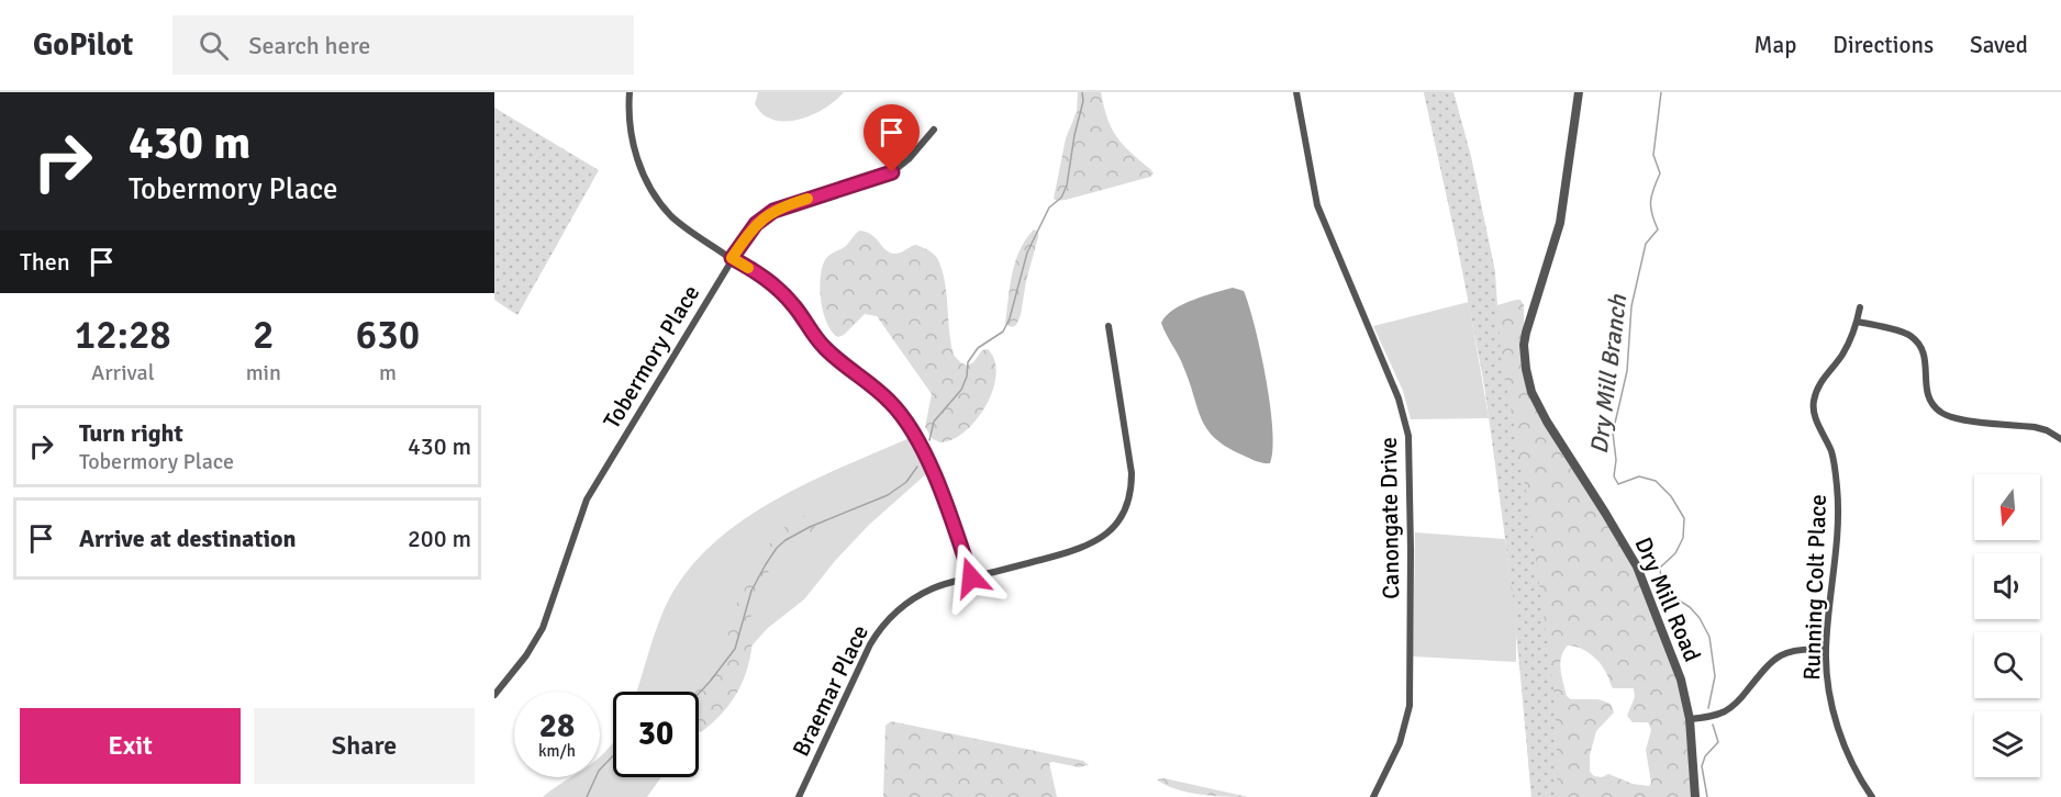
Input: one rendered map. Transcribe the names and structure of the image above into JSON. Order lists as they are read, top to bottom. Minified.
{"streets":{"street":["Tobermory Place","Canongate Drive","Running Colt Place","Dry Mill Road","Braemar Place"]},"water":["Dry Mill Branch"],"north":"bottom","page":{"header":"GoPilot","search":"Search here","nav":["Map","Directions","Saved"],"turn":["430 m","Tobermory Place"],"then":"Then","eta":["12:28","Arrival","2","min","630","m"],"list":[{"name":"Turn right","note":"Tobermory Place","value":"430 m"},{"name":"Arrive at destination","value":"200 m"}],"speed":"28 km/h","limit":"30","buttons":["Exit","Share"]}}
